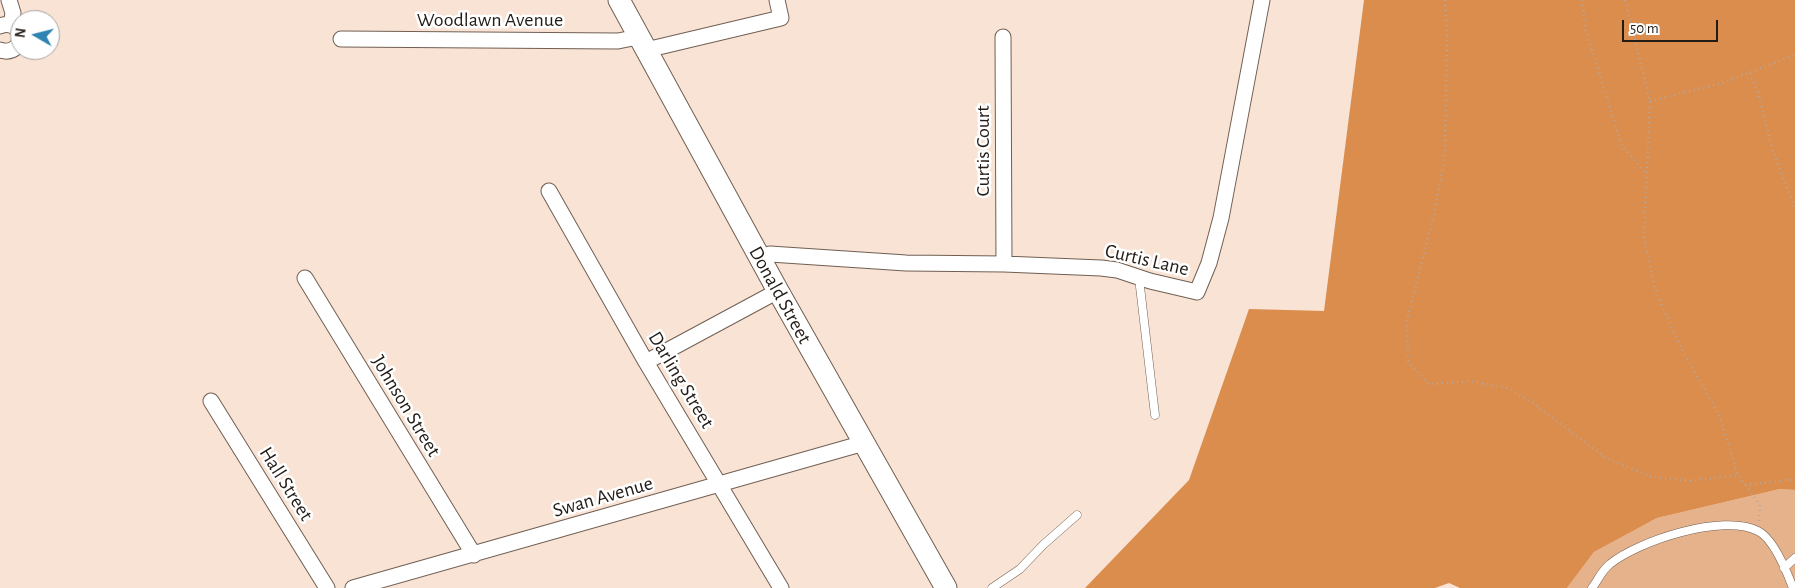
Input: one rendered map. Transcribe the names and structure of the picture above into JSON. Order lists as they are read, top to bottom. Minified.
{"streets":{"street":["Woodlawn Avenue","Curtis Court","Curtis Lane","Donald Street","Darling Street","Johnson Street","Hall Street","Swan Avenue"]},"crossings":[["Woodlawn Avenue","Donald Street"],["Curtis Court","Curtis Lane"],["Curtis Lane","Donald Street"],["Donald Street","Swan Avenue"],["Darling Street","Swan Avenue"],["Johnson Street","Swan Avenue"]],"scale_bar":"50 m","north":"left"}
